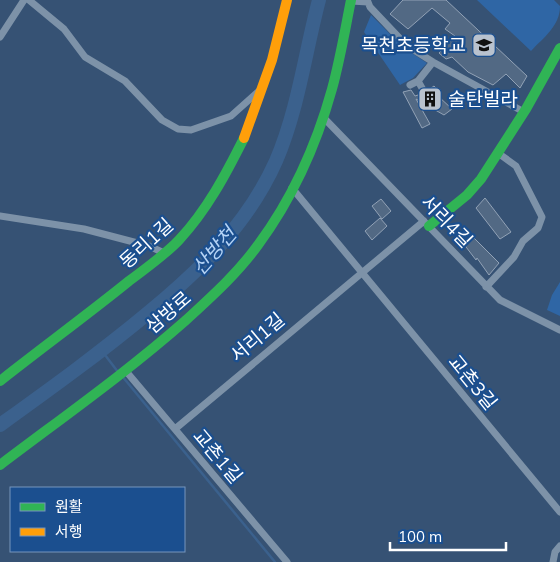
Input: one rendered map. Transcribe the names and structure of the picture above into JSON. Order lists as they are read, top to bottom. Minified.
{"streets":{"street":["서리4길","동리1길","삼방로","서리1길","교촌3길","교촌1길"]},"crossings":[["서리4길","삼방로"],["서리4길","서리1길"],["삼방로","교촌1길"],["서리1길","교촌3길"],["서리1길","교촌1길"]],"water":["산방천"],"places":{"school or university":["목천초등학교"],"building":["술탄빌라"]},"legend":["원활","서행"],"scale_bar":"100 m"}
